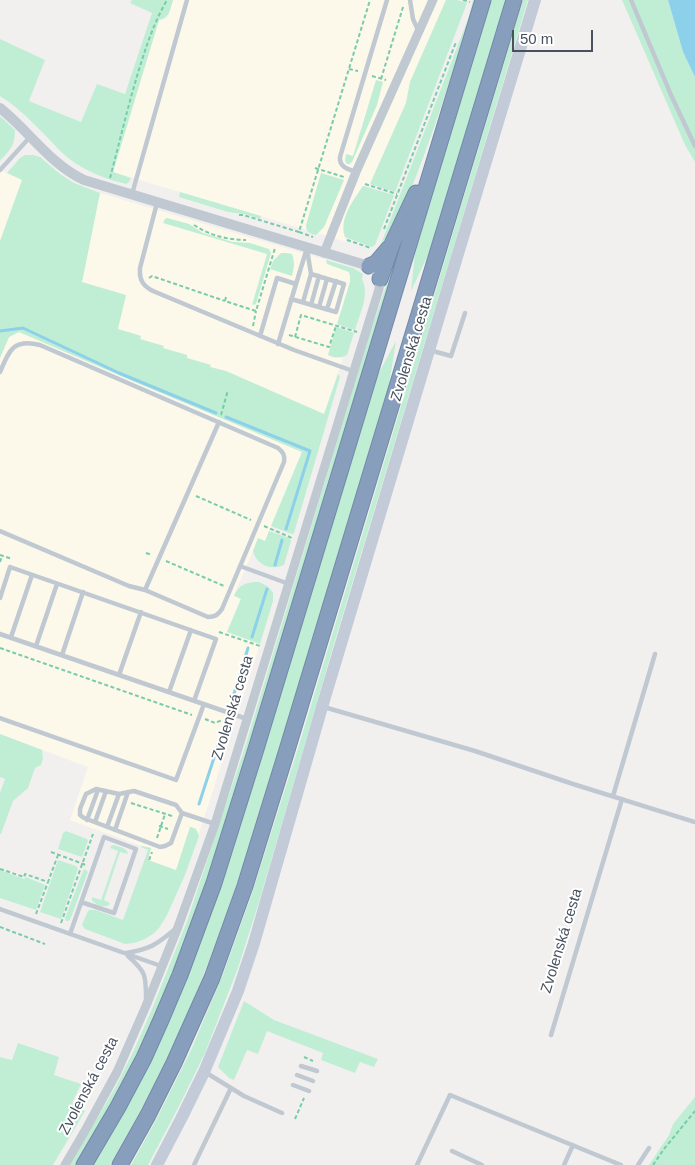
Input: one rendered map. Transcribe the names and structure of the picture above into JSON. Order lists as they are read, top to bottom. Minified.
{"streets":{"main road":["Zvolenská cesta"]},"scale_bar":"50 m"}
